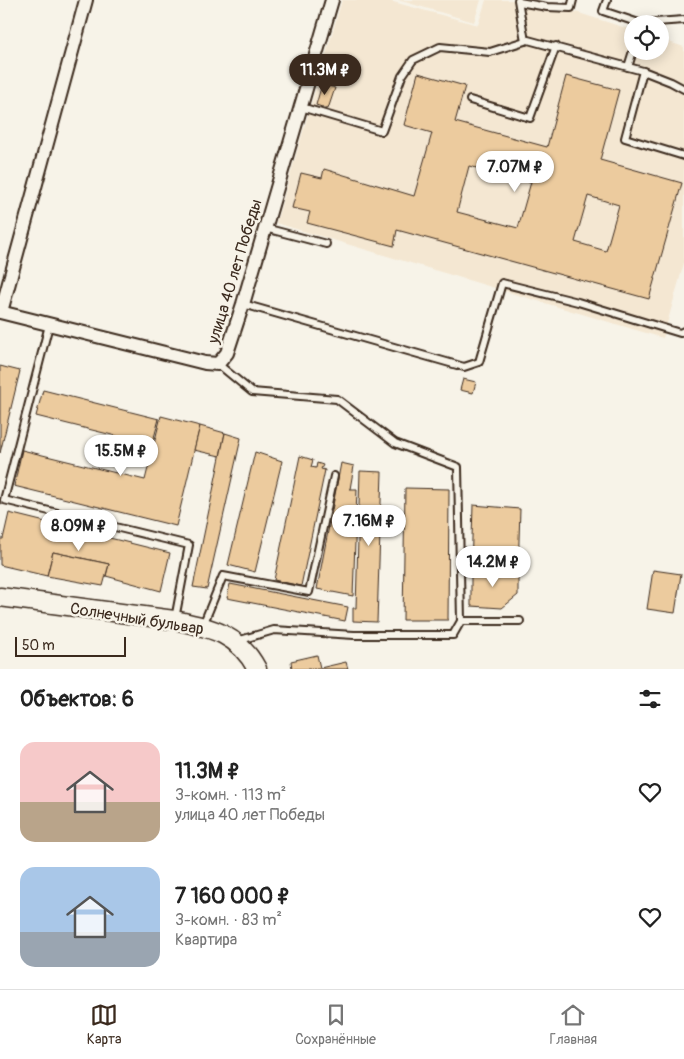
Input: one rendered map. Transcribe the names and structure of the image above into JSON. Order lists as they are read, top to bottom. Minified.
{"streets":{"main road":["Солнечный бульвар"],"street":["улица 40 лет Победы"]},"scale_bar":"50 m","page":{"price":["11.3M ₽","7.07M ₽","15.5M ₽","7.16M ₽","8.09M ₽","14.2M ₽"],"scale":"50 m","heading":"Объектов: 6","list":[{"name":"11.3M ₽","note":"3-комн. · 113 m² · улица 40 лет Победы"},{"name":"7 160 000 ₽","note":"3-комн. · 83 m² · Квартира"}],"tabs":["Карта","Сохранённые","Главная"]}}
